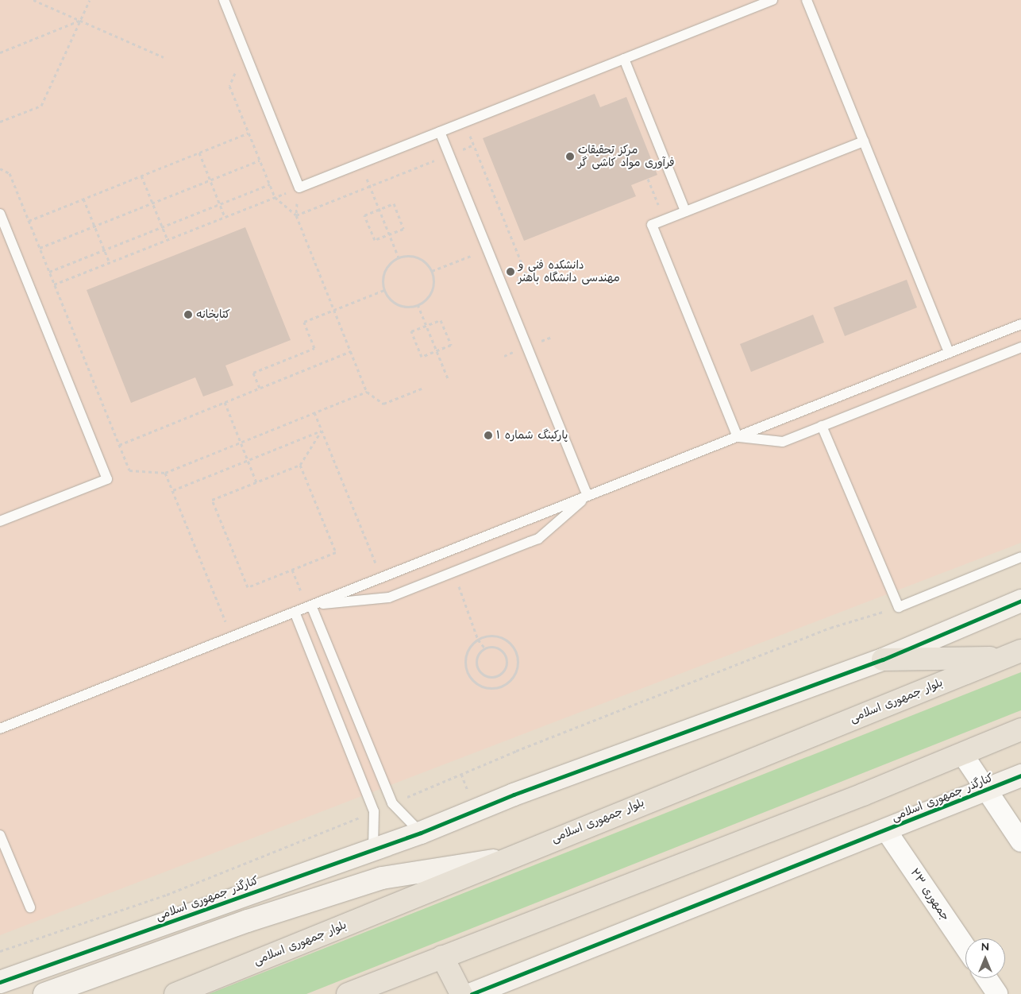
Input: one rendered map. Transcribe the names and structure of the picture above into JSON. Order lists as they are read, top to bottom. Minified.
{"streets":{"main road":["بلوار جمهوری اسلامی"],"street":["کنارگذر جمهوری اسلامی","۲۳ جمهوری"]},"crossings":[["کنارگذر جمهوری اسلامی","۲۳ جمهوری"]],"places":["مرکز تحقیقات فرآوری مواد کاشی گر","دانشکده فنی و مهندسی دانشگاه باهنر","کتابخانه","پارکینگ شماره ۱"],"north":"top"}
